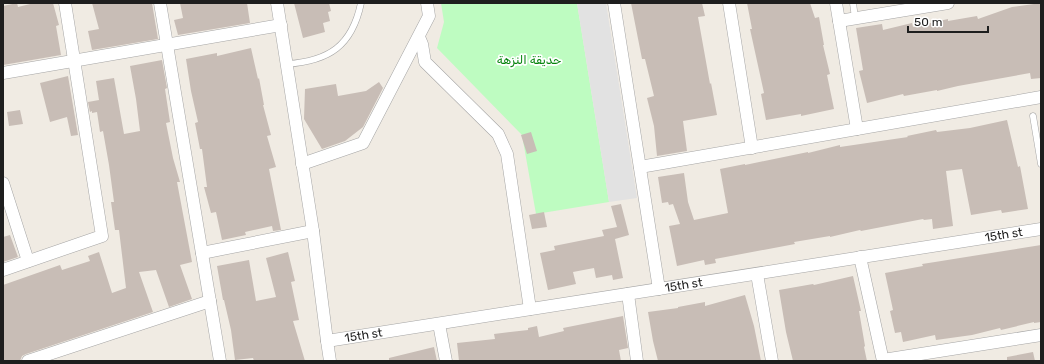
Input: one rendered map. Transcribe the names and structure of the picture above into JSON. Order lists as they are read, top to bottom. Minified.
{"streets":{"street":["15th st"]},"parks":["حديقة النزهة"],"scale_bar":"50 m"}
